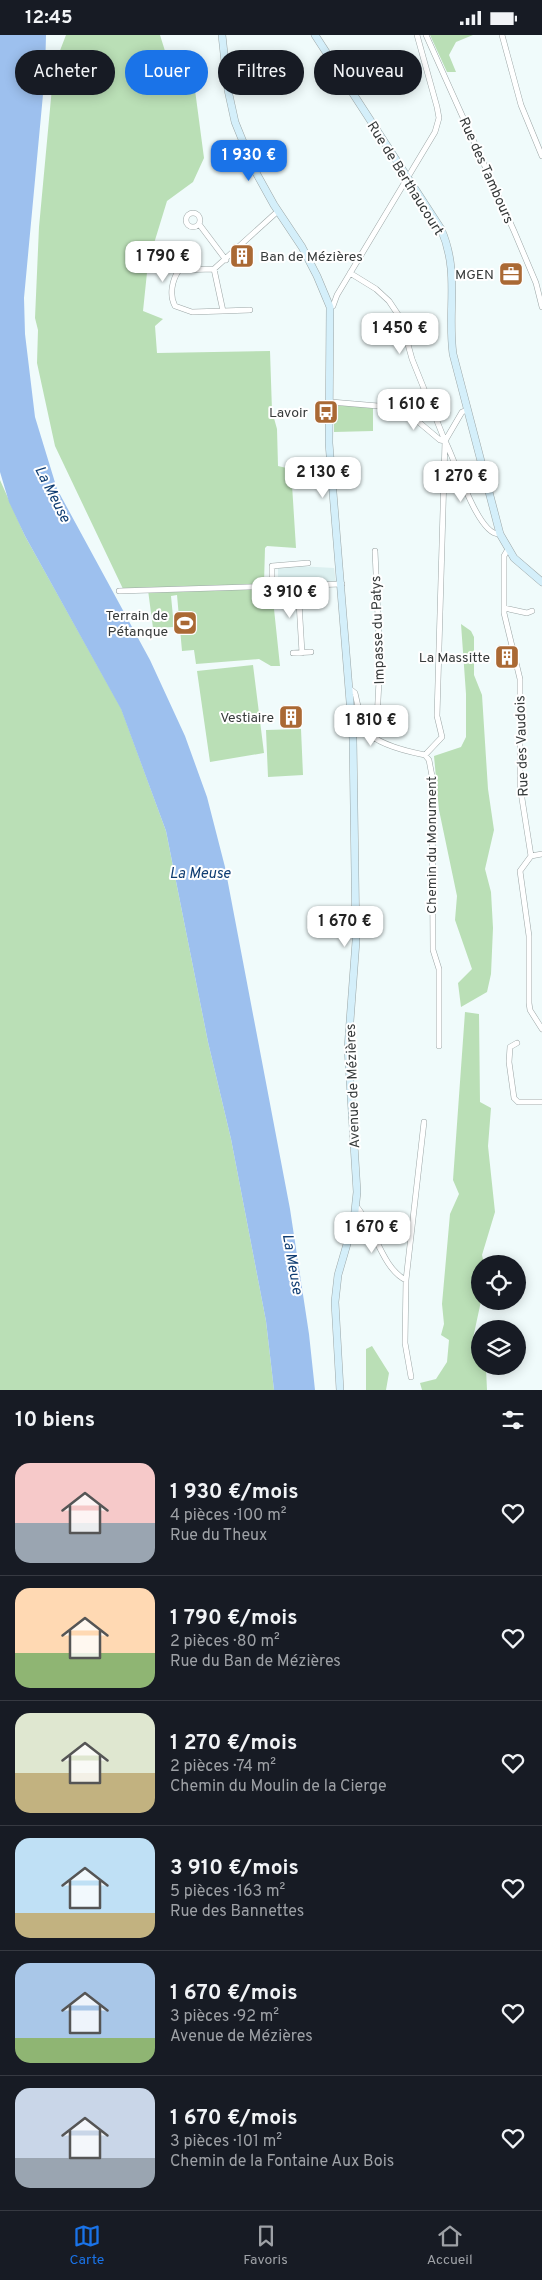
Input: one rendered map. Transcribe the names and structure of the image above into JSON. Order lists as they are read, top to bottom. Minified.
{"streets":{"main road":["Rue de Berthaucourt","Avenue de Mézières"],"street":["Rue des Tambours","Impasse du Patys","Rue des Vaudois","Chemin du Monument"]},"crossings":[["Rue de Berthaucourt","Rue des Vaudois"]],"water":["La Meuse"],"places":{"building":["Ban de Mézières","La Massitte","Vestiaire"],"office":["MGEN"],"bus stop":["Lavoir"],"sports":["Terrain de Pétanque"]},"page":{"status":"12:45","chip":["Acheter","Louer","Filtres","Nouveau"],"price":["1 930 €","1 790 €","1 450 €","1 610 €","2 130 €","1 270 €","3 910 €","1 810 €","1 670 €","1 670 €"],"heading":"10 biens","list":[{"name":"1 930 €/mois","note":"4 pièces · 100 m² · Rue du Theux"},{"name":"1 790 €/mois","note":"2 pièces · 80 m² · Rue du Ban de Mézières"},{"name":"1 270 €/mois","note":"2 pièces · 74 m² · Chemin du Moulin de la Cierge"},{"name":"3 910 €/mois","note":"5 pièces · 163 m² · Rue des Bannettes"},{"name":"1 670 €/mois","note":"3 pièces · 92 m² · Avenue de Mézières"},{"name":"1 670 €/mois","note":"3 pièces · 101 m² · Chemin de la Fontaine Aux Bois"}],"tabs":["Carte","Favoris","Accueil"]}}
